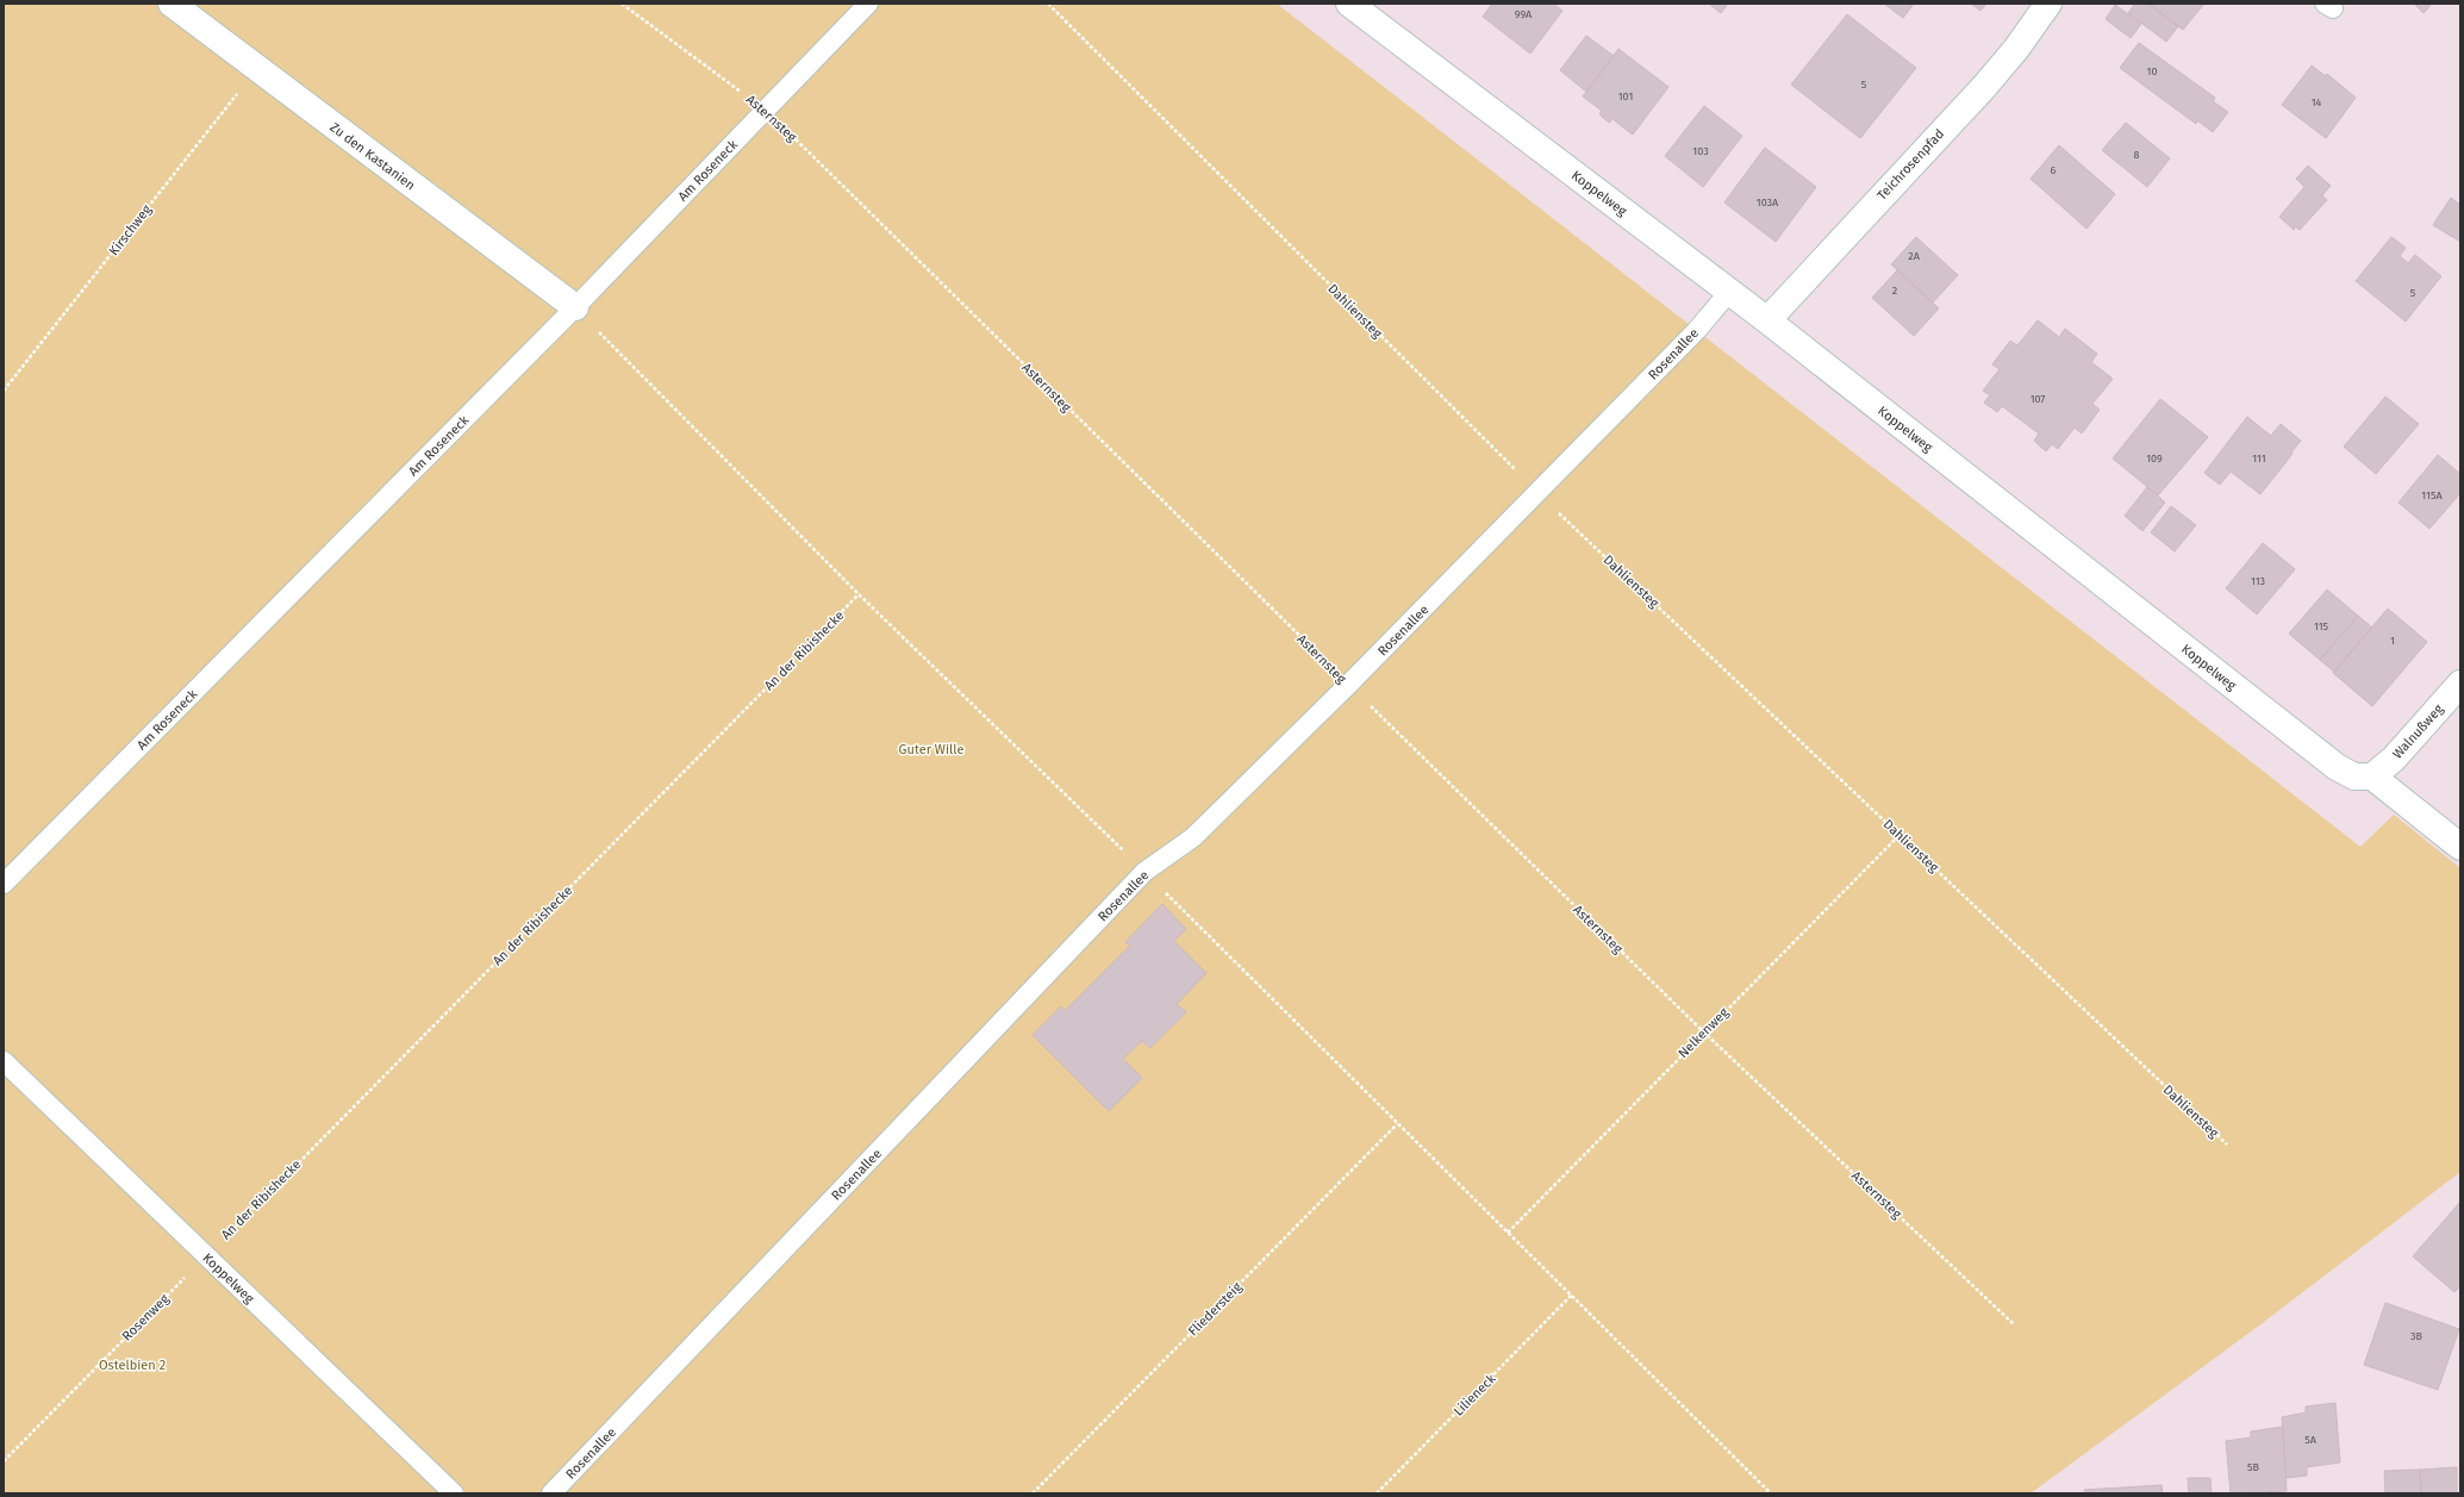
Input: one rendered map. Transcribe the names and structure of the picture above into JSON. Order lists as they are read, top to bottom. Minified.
{"streets":{"street":["Zu den Kastanien","Teichrosenpfad","Koppelweg","Walnußweg"],"lane":["Am Roseneck","Rosenallee"],"path":["Asternsteg","Kirschweg","Dahliensteg","An der Ribishecke","Nelkenweg","Fliedersteig","Rosenweg","Lilieneck"]},"crossings":[["Asternsteg","Am Roseneck"],["Asternsteg","Rosenallee"],["Asternsteg","Nelkenweg"],["Zu den Kastanien","Am Roseneck"],["Zu den Kastanien","Kirschweg"],["Teichrosenpfad","Koppelweg"],["Koppelweg","Rosenallee"],["Koppelweg","An der Ribishecke"],["Koppelweg","Walnußweg"],["Koppelweg","Rosenweg"],["Dahliensteg","Rosenallee"],["Dahliensteg","Nelkenweg"],["An der Ribishecke","Rosenweg"]],"parks":["Guter Wille","Ostelbien 2"],"house_numbers":["99A","10","5","101","14","103","8","6","103A","2A","2","5","107","109","111","115A","113","115","1","3B","5A","5B"]}
